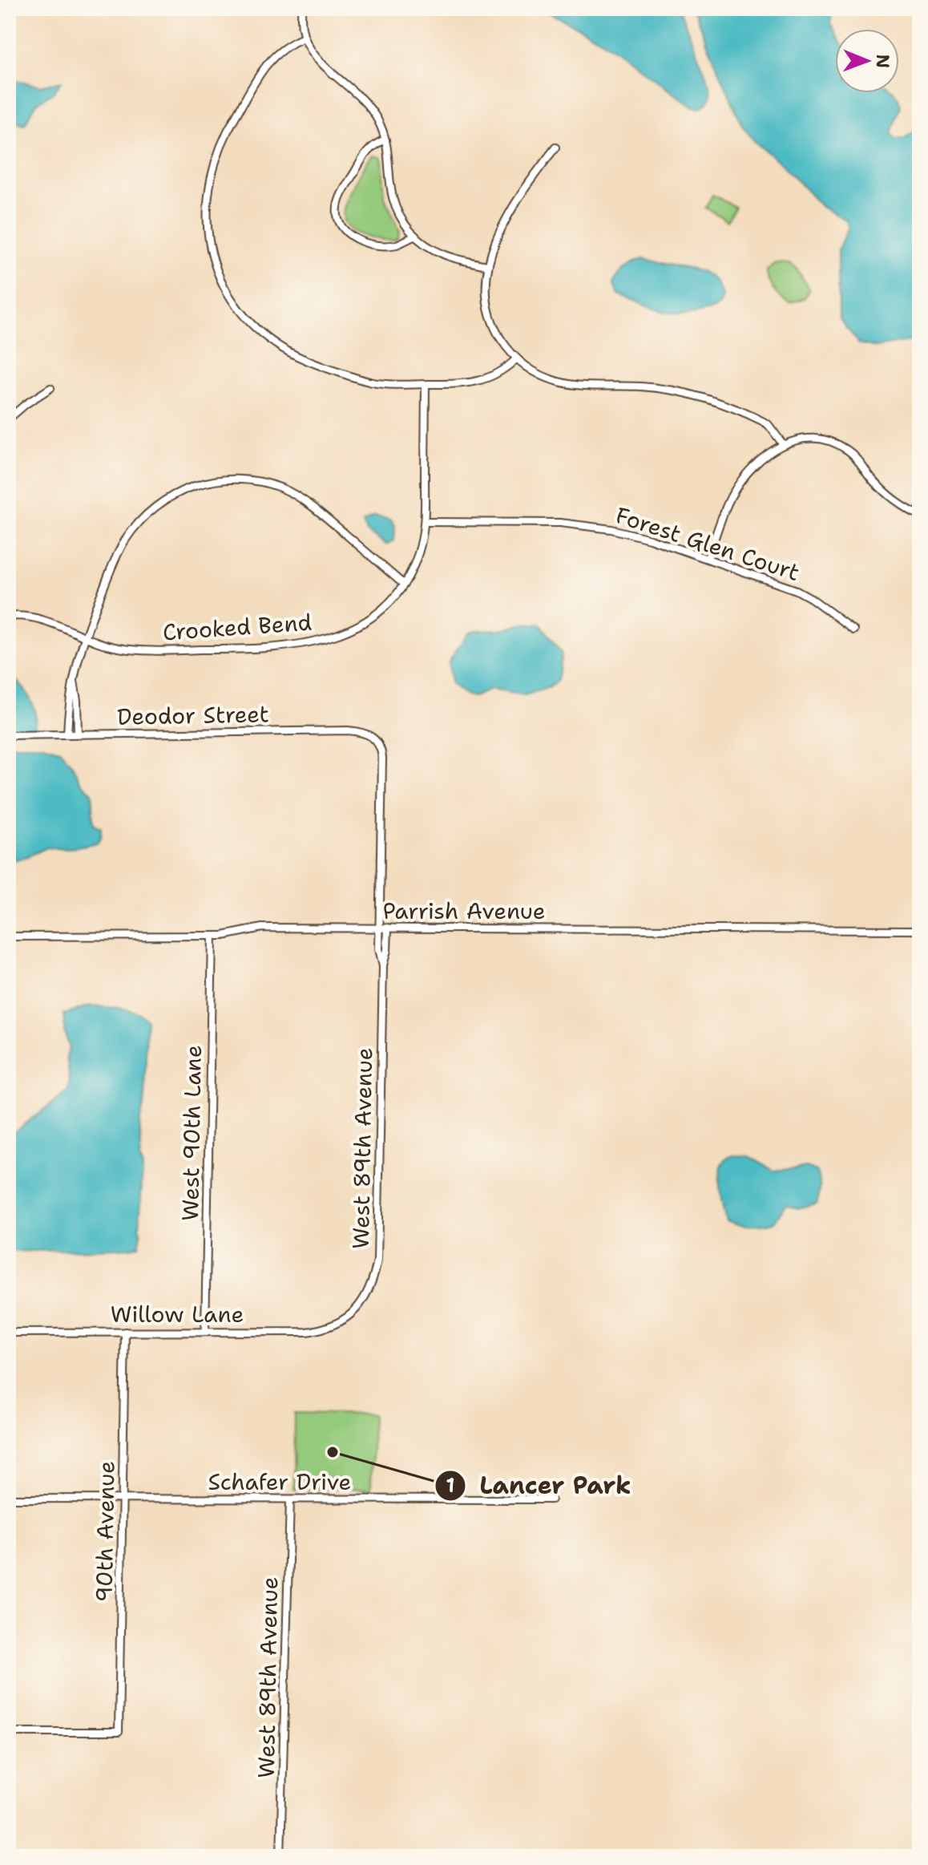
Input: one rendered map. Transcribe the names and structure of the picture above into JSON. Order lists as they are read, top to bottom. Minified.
{"streets":{"street":["Forest Glen Court","Crooked Bend","Deodor Street","Parrish Avenue","West 90th Lane","West 89th Avenue","Willow Lane","Schafer Drive","90th Avenue"]},"crossings":[["Forest Glen Court","Crooked Bend"],["Deodor Street","West 89th Avenue"],["Parrish Avenue","West 90th Lane"],["Parrish Avenue","West 89th Avenue"],["West 90th Lane","Willow Lane"],["West 89th Avenue","Willow Lane"],["West 89th Avenue","Schafer Drive"],["Willow Lane","90th Avenue"],["Schafer Drive","90th Avenue"]],"places":["Lancer Park"],"north":"right"}
